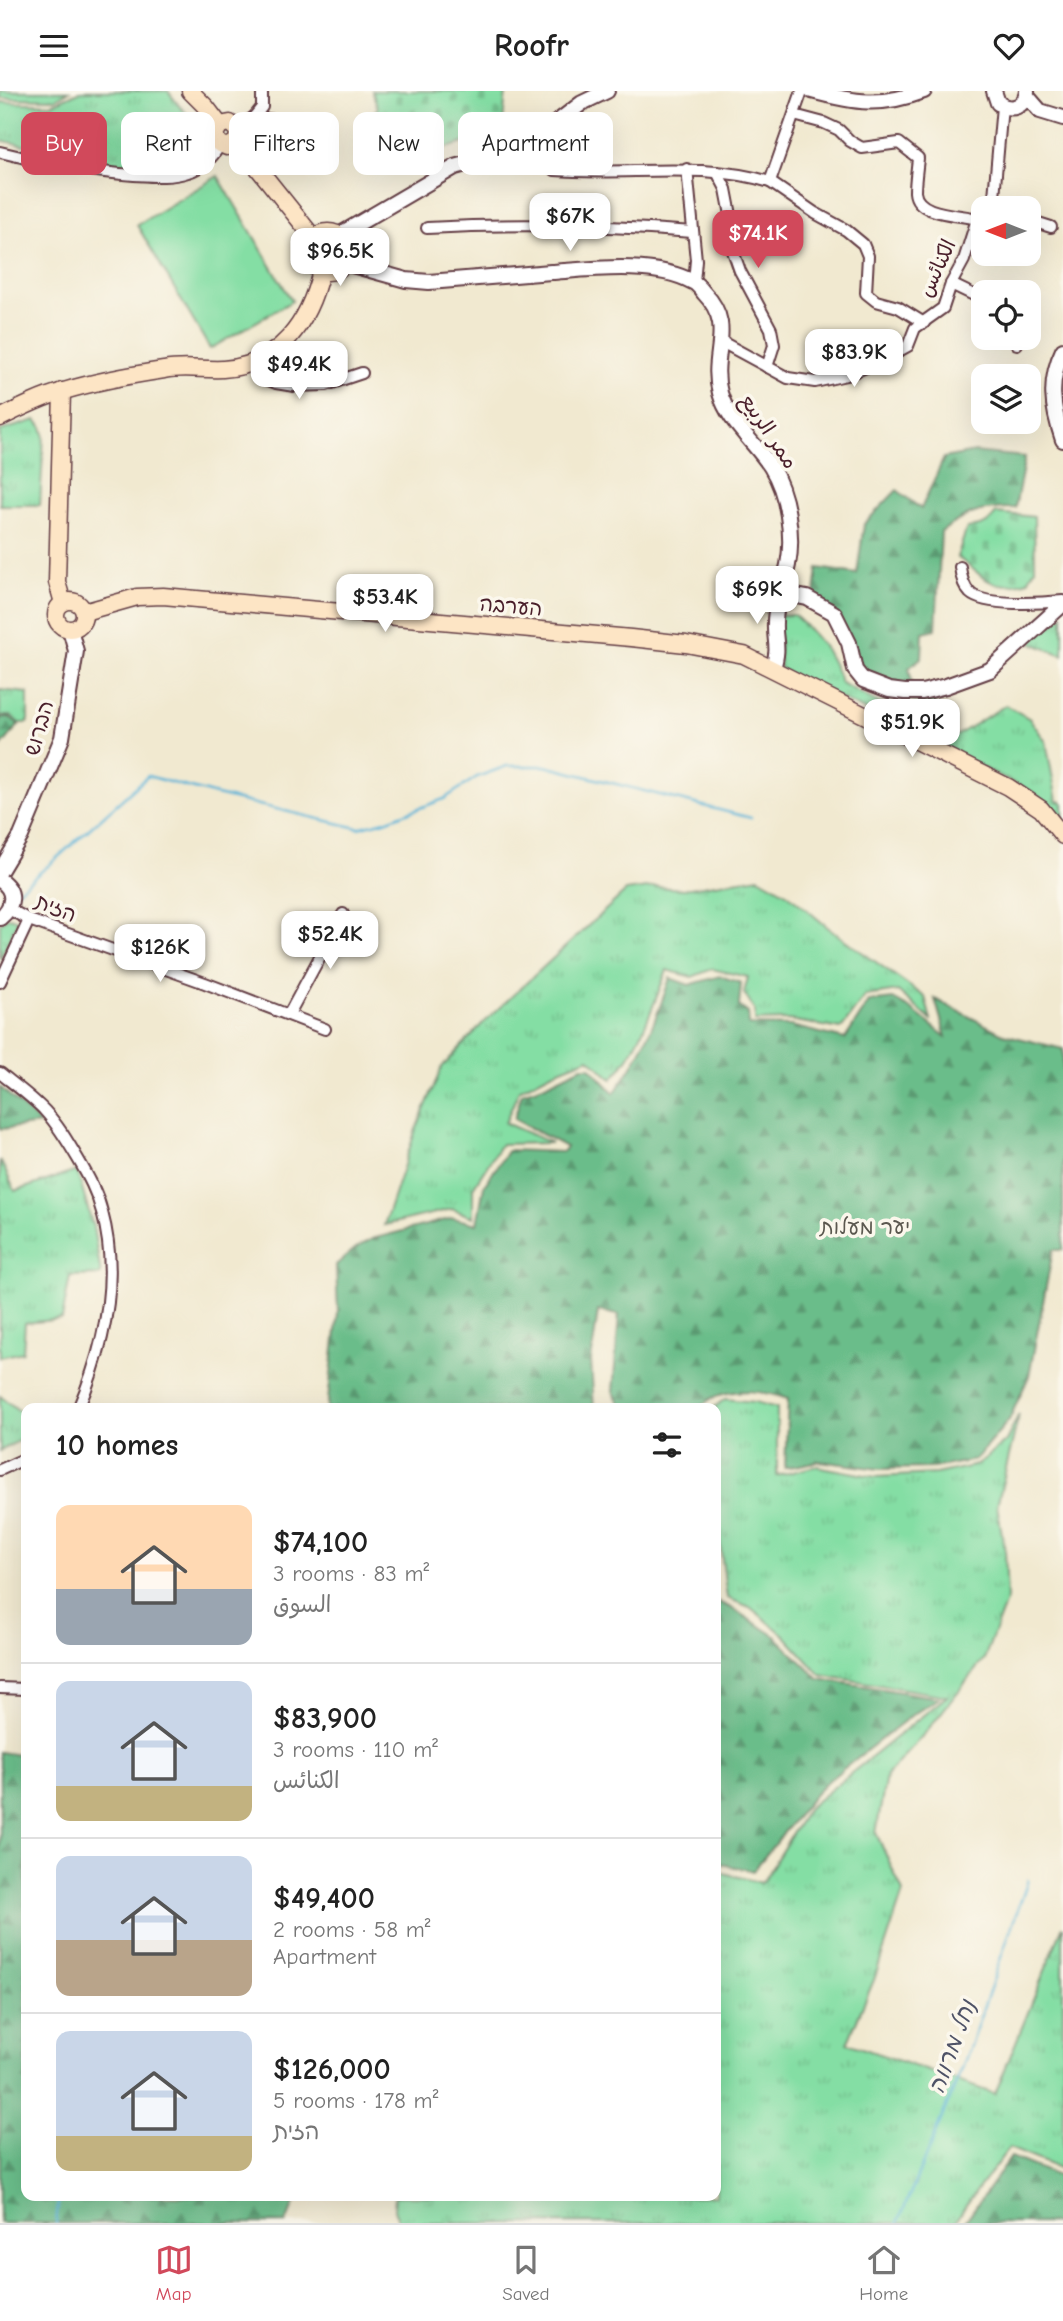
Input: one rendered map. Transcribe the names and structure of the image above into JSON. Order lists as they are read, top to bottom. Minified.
{"streets":{"main road":["הערבה"],"street":["الكنائس","ممر الربيع","הברוש","הזית"]},"crossings":[["الكنائس","ممر الربيع"],["ممر الربيع","הערבה"],["הערבה","הברוש"]],"water":["נחל מרווה"],"parks":["יער מעלות"],"north":"left","page":{"header":"Roofr","chip":["Buy","Rent","Filters","New","Apartment"],"price":["$67K","$74.1K","$96.5K","$83.9K","$49.4K","$69K","$53.4K","$51.9K","$52.4K","$126K"],"heading":"10 homes","list":[{"name":"$74,100","note":"3 rooms · 83 m² · السوق"},{"name":"$83,900","note":"3 rooms · 110 m² · الكنائس"},{"name":"$49,400","note":"2 rooms · 58 m² · Apartment"},{"name":"$126,000","note":"5 rooms · 178 m² · הזית"}],"tabs":["Map","Saved","Home"]}}
